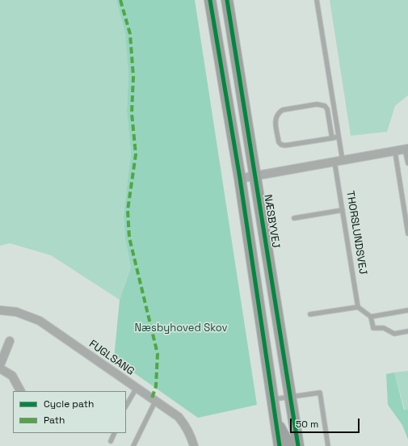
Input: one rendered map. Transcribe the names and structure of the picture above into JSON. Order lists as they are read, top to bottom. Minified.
{"streets":{"street":["NÆSBYVEJ","FUGLSANG"],"lane":["THORSLUNDSVEJ"]},"parks":["Næsbyhoved Skov"],"legend":["Cycle path","Path"],"scale_bar":"50 m"}
